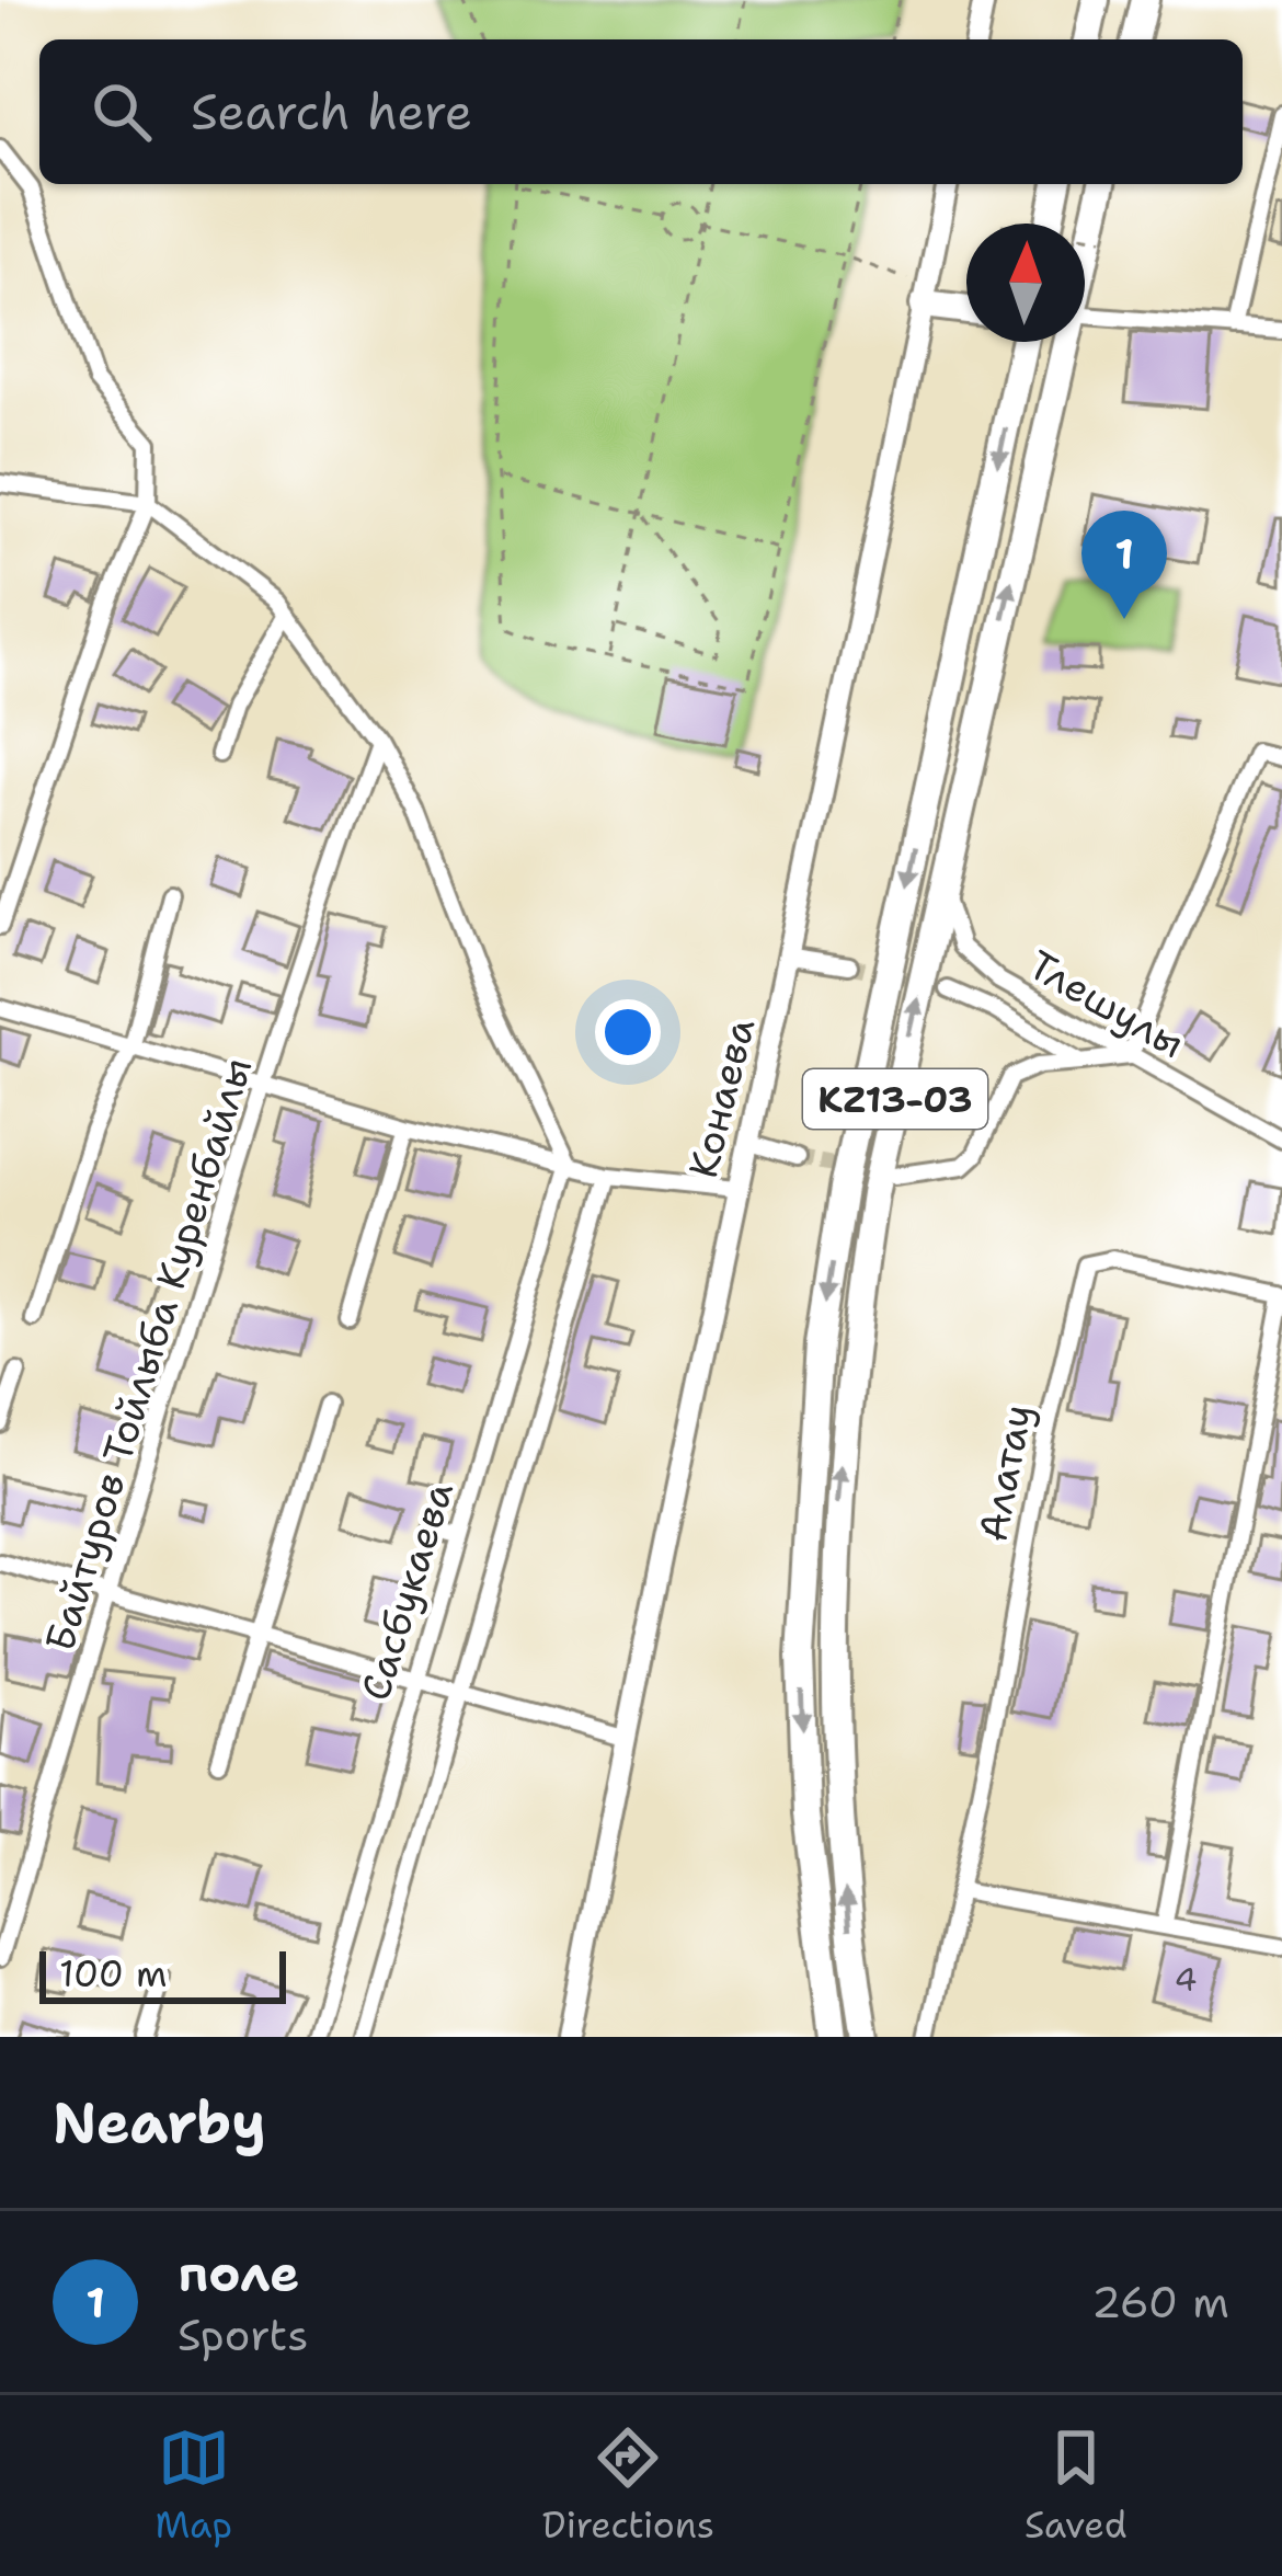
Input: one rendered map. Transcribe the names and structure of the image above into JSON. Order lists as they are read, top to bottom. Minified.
{"streets":{"highway":["KZ13-03"],"main road":["Конаева"],"street":["Тлешулы","Байтуров Тойлыба Куренбайлы","Алатау","Сасбукаева"]},"crossings":[["Тлешулы","KZ13-03"]],"house_numbers":["4"],"scale_bar":"100 m","north":"top","page":{"search":"Search here","pins":"1","scale":"100 m","heading":"Nearby","list":[{"mark":"1","name":"поле","note":"Sports","value":"260 m"}],"nav":["Map","Directions","Saved"]}}
